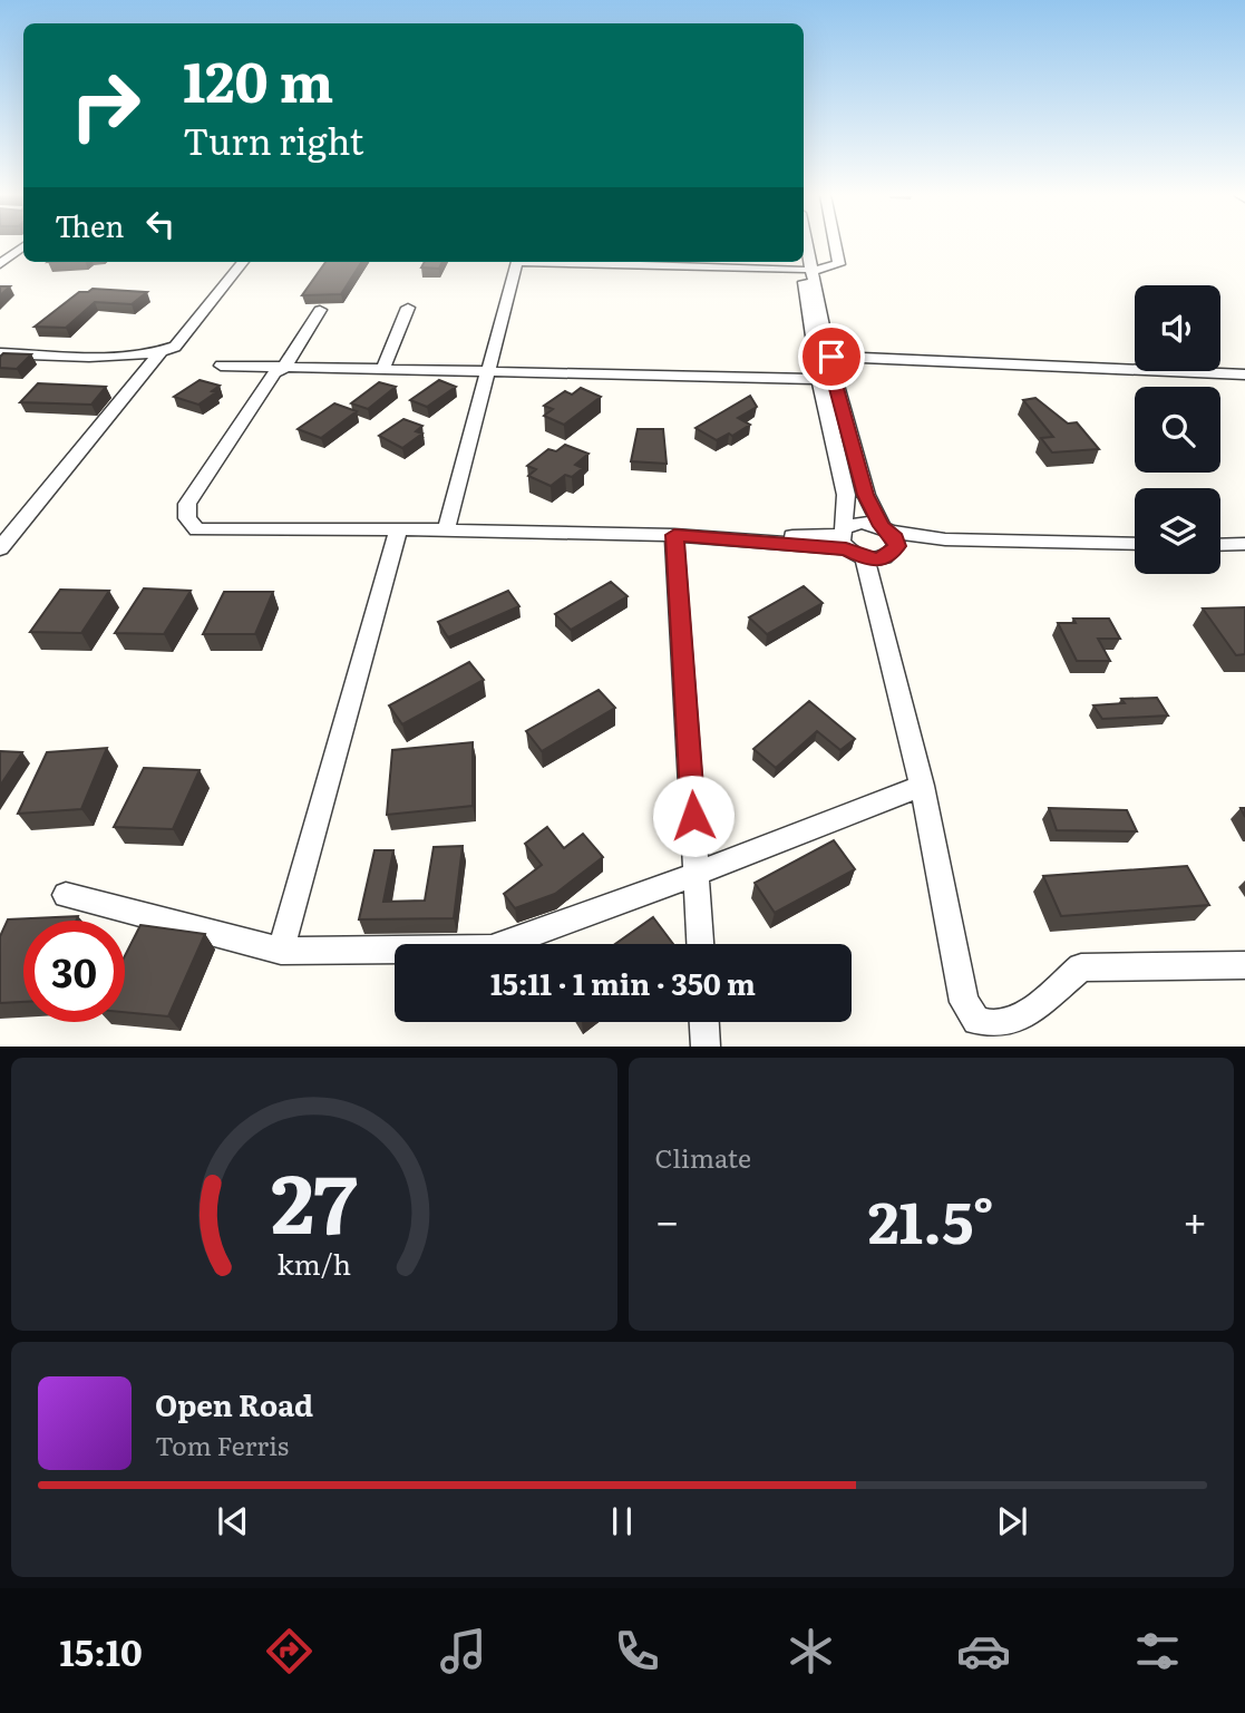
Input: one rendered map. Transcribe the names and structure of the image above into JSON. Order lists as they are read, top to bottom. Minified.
{"page":{"turn":["120 m","Turn right"],"then":"Then","limit":"30","trip":"15:11 · 1 min · 350 m","tile":"Climate","heat":["−","21.5°","+"],"song":["Open Road","Tom Ferris"],"tabs":"15:10","gauge":["27","km/h"]}}
